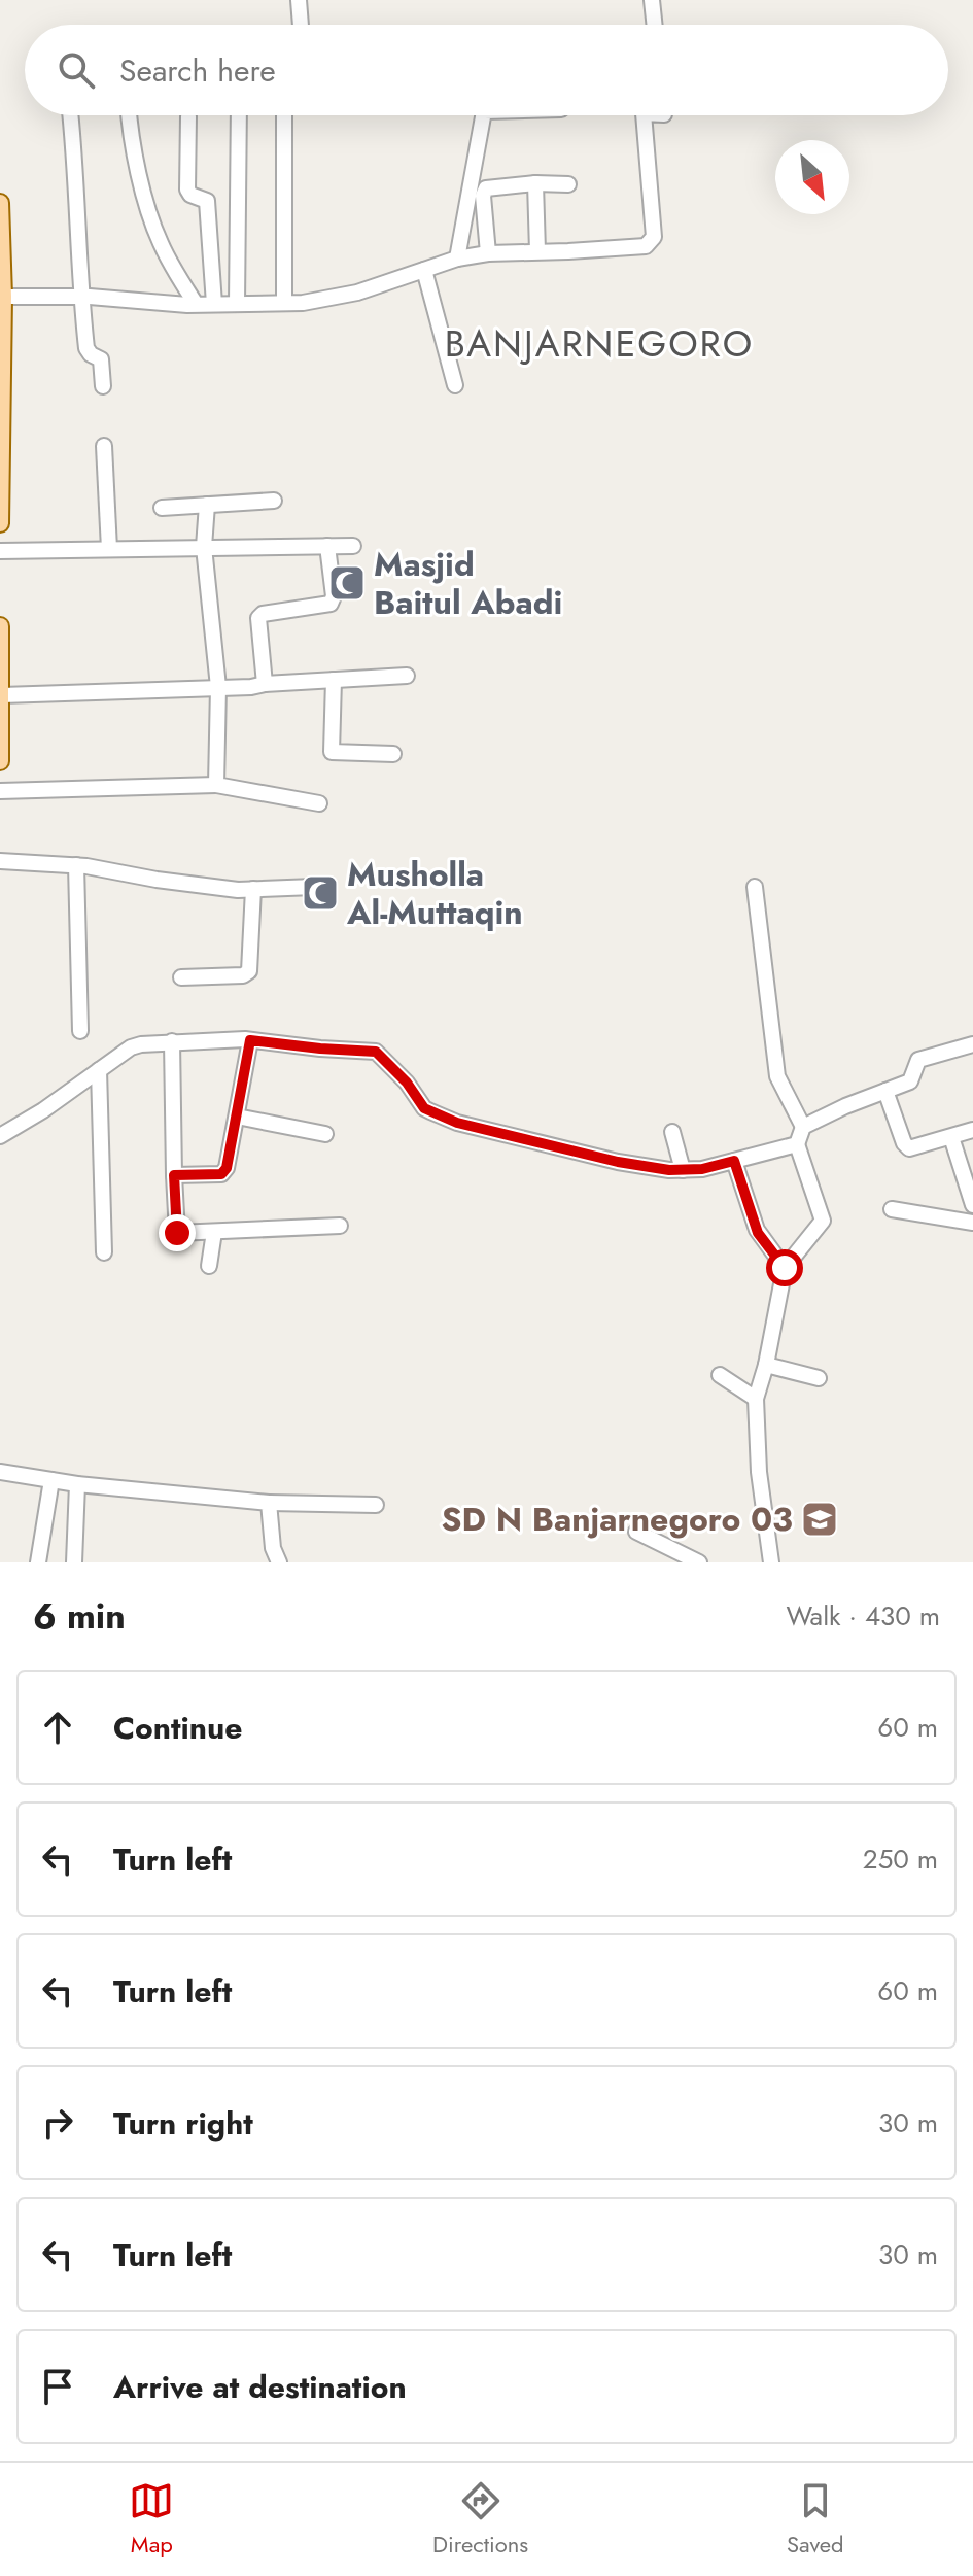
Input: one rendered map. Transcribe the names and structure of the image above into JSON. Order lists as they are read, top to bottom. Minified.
{"districts":["BANJARNEGORO"],"places":{"mosque":["Masjid Baitul Abadi","Musholla Al-Muttaqin"],"school or university":["SD N Banjarnegoro 03"]},"north":"bottom right","page":{"search":"Search here","heading":["6 min","Walk · 430 m"],"list":[["Continue","60 m"],["Turn left","250 m"],["Turn left","60 m"],["Turn right","30 m"],["Turn left","30 m"],"Arrive at destination"],"nav":["Map","Directions","Saved"]}}
